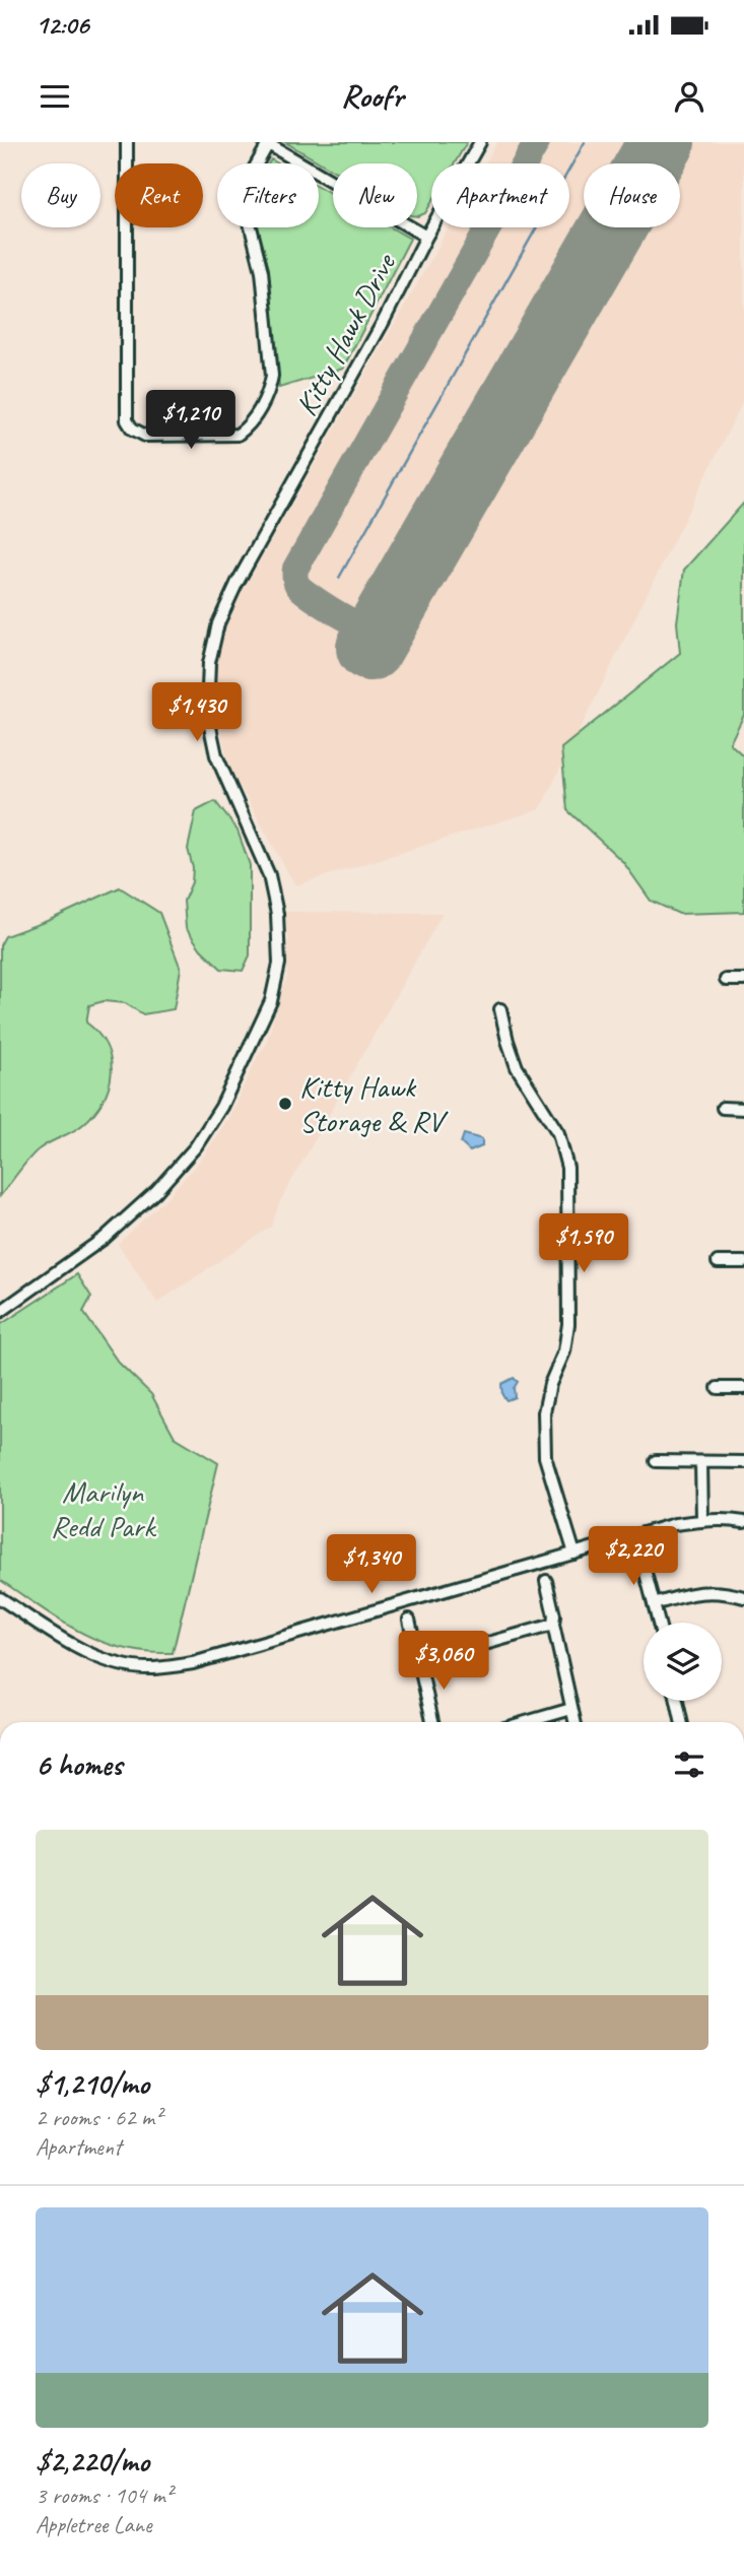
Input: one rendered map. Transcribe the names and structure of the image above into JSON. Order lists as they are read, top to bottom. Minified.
{"streets":{"street":["Kitty Hawk Drive"]},"parks":["Marilyn Redd Park"],"places":["Kitty Hawk Storage & RV"],"page":{"status":"12:06","header":"Roofr","chip":["Buy","Rent","Filters","New","Apartment","House"],"price":["$1,210","$1,430","$1,590","$2,220","$1,340","$3,060"],"heading":"6 homes","list":[{"name":"$1,210/mo","note":"2 rooms · 62 m² · Apartment"},{"name":"$2,220/mo","note":"3 rooms · 104 m² · Appletree Lane"}]}}
